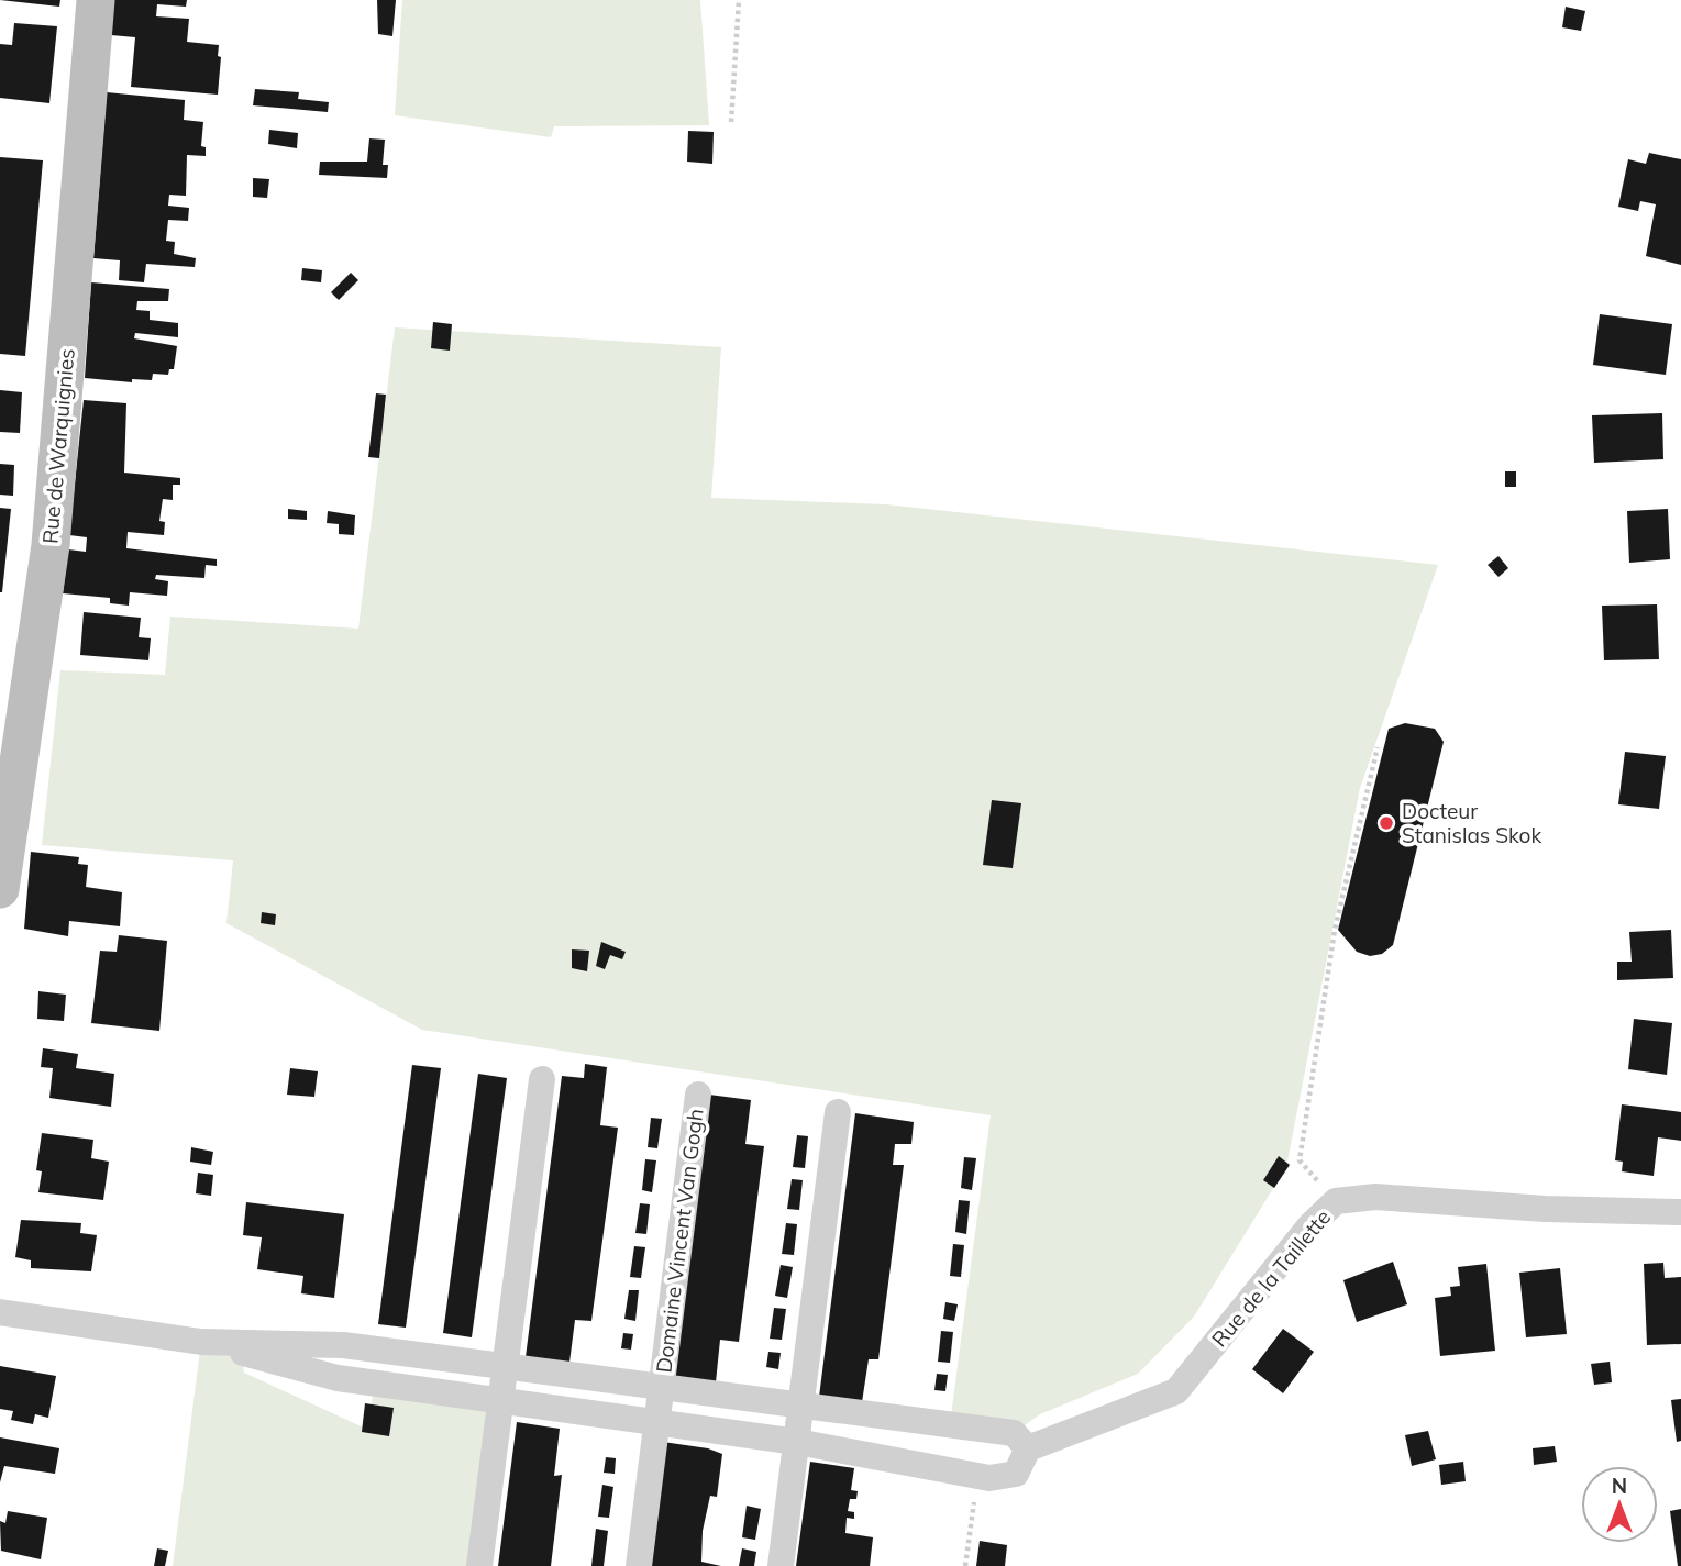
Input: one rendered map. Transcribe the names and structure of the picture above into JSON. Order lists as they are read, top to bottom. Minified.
{"streets":{"street":["Rue de Warquignies","Domaine Vincent Van Gogh","Rue de la Taillette"]},"crossings":[["Domaine Vincent Van Gogh","Rue de la Taillette"]],"places":["Docteur Stanislas Skok"],"north":"top"}
